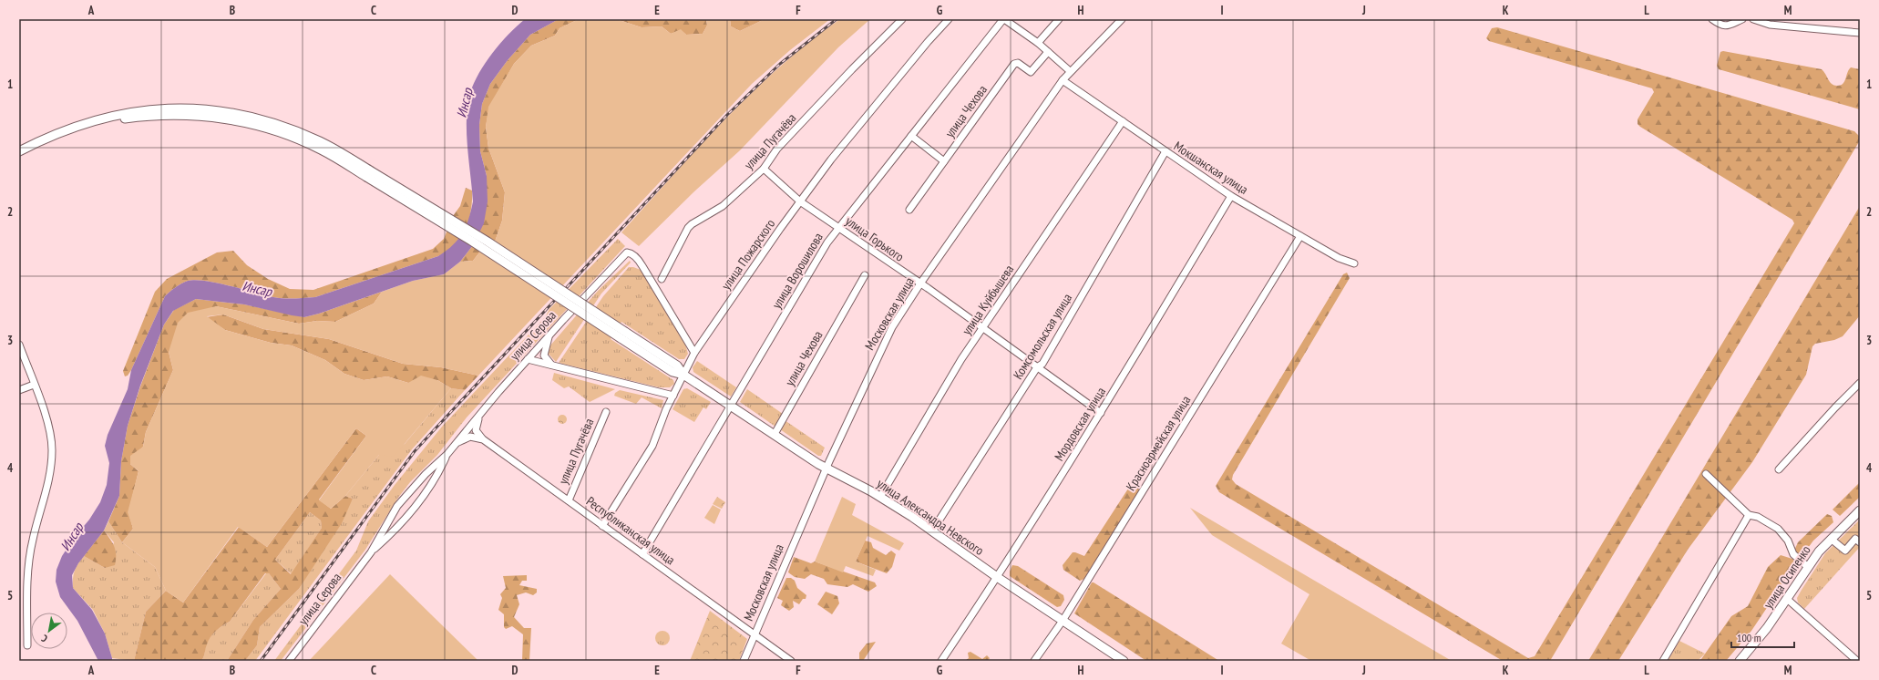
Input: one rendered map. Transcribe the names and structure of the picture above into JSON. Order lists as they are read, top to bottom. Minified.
{"streets":{"main road":["улица Александра Невского","улица Осипенко"],"street":["улица Чехова","улица Пугачёва","Мокшанская улица","улица Горького","улица Пожарского","улица Ворошилова","улица Куйбышева","Московская улица","улица Серова","Комсомольская улица","Мордовская улица","Красноармейская улица","Республиканская улица"]},"crossings":[["улица Чехова","улица Александра Невского"],["улица Пугачёва","улица Горького"],["улица Пугачёва","Республиканская улица"],["Мокшанская улица","улица Куйбышева"],["Мокшанская улица","Московская улица"],["Мокшанская улица","Комсомольская улица"],["Мокшанская улица","Мордовская улица"],["Мокшанская улица","Красноармейская улица"],["улица Горького","улица Пожарского"],["улица Горького","улица Ворошилова"],["улица Горького","улица Куйбышева"],["улица Горького","Московская улица"],["улица Горького","Комсомольская улица"],["улица Горького","Мордовская улица"],["улица Пожарского","улица Серова"],["улица Пожарского","улица Александра Невского"],["улица Пожарского","Республиканская улица"],["улица Ворошилова","улица Александра Невского"],["улица Ворошилова","Республиканская улица"],["улица Куйбышева","улица Александра Невского"],["Московская улица","улица Александра Невского"],["Московская улица","Республиканская улица"],["Комсомольская улица","улица Александра Невского"],["Мордовская улица","улица Александра Невского"],["Красноармейская улица","улица Александра Невского"]],"water":["Инсар"],"scale_bar":"100 m","north":"bottom left","grid":{"columns":["A","B","C","D","E","F","G","H","I","J","K","L","M"],"rows":["1","2","3","4","5"]}}
